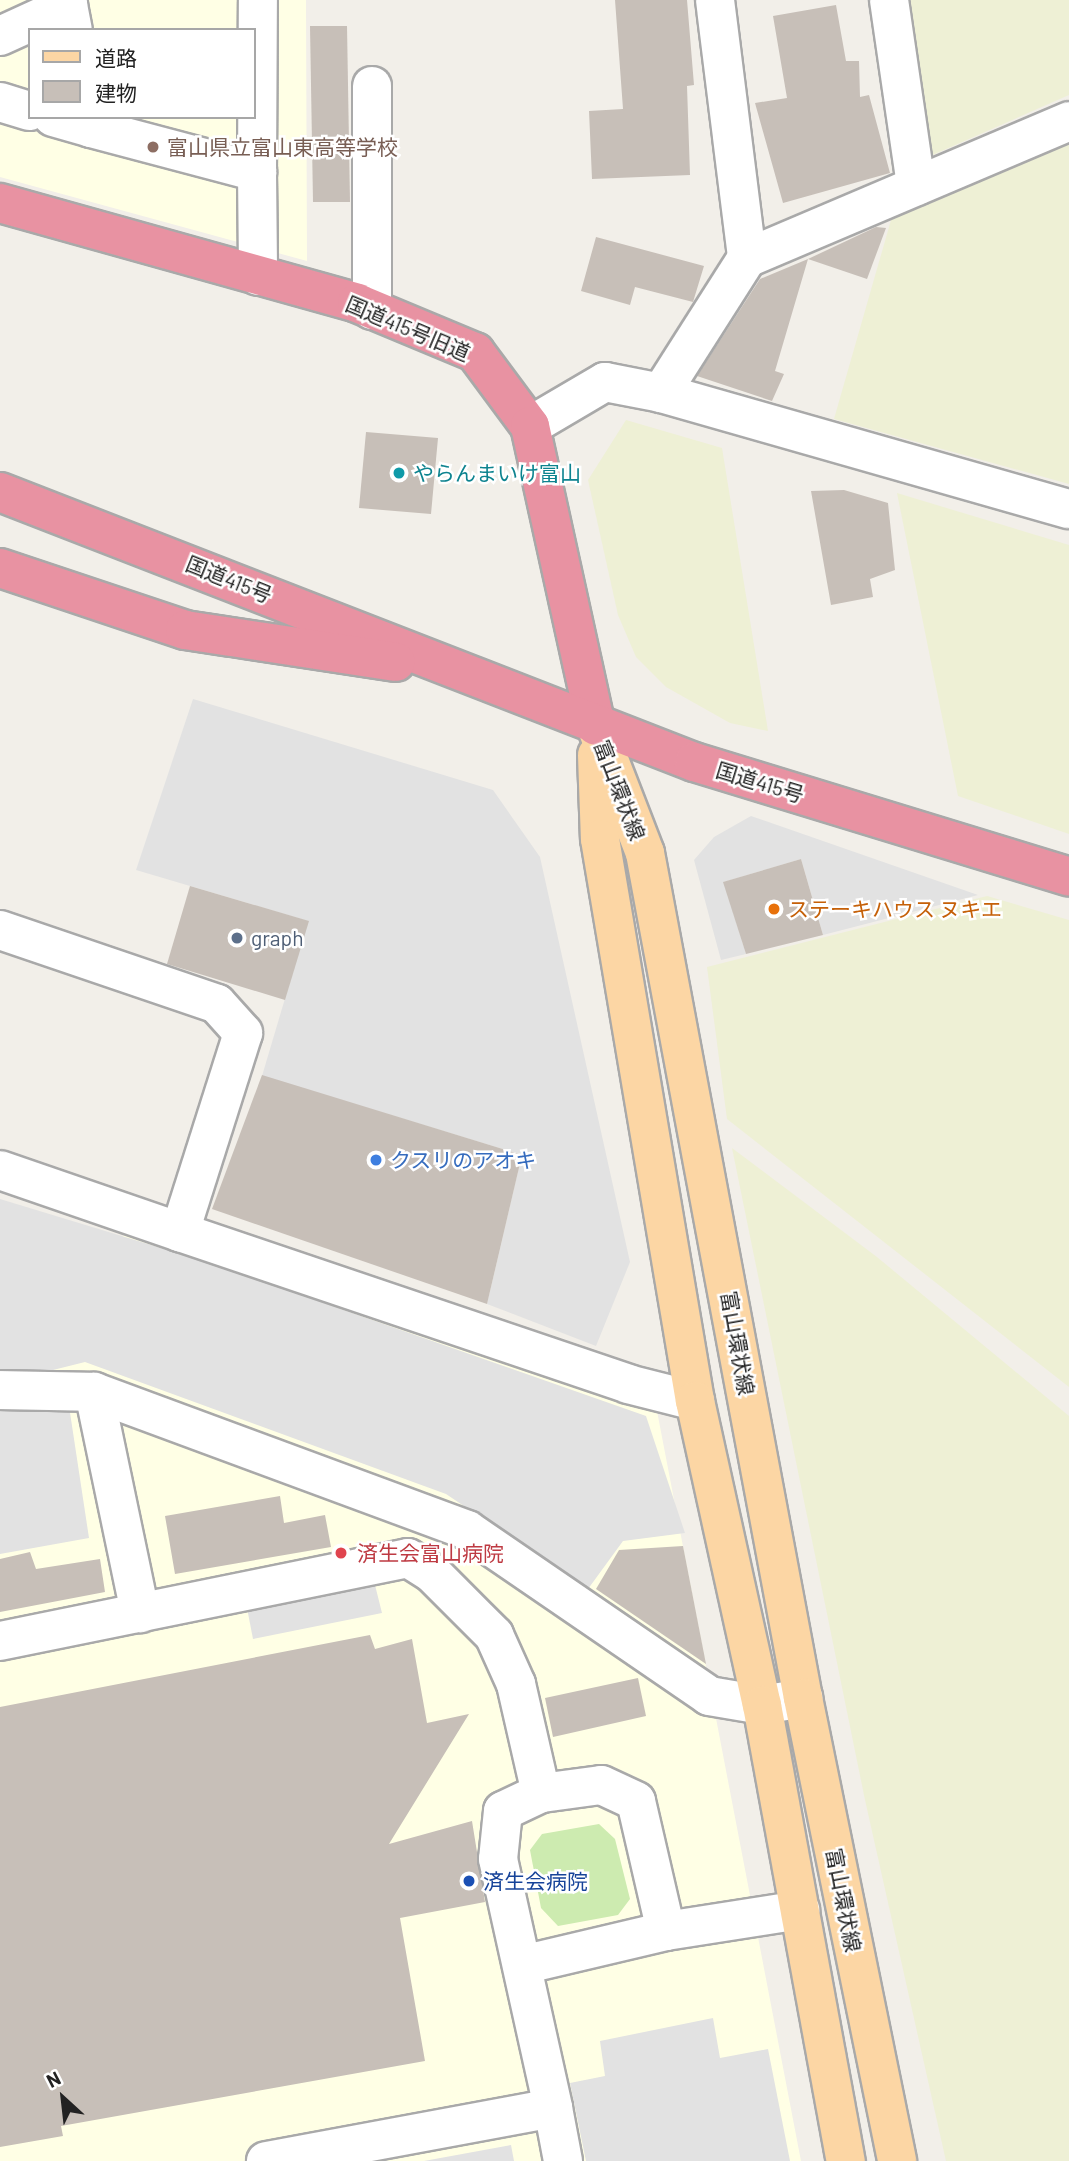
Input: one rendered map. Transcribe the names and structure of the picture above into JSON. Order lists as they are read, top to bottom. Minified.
{"streets":{"highway":["国道415号旧道","国道415号"],"main road":["富山環状線"]},"crossings":[["国道415号旧道","国道415号"],["国道415号旧道","富山環状線"],["国道415号","富山環状線"]],"places":["富山県立富山東高等学校","やらんまいけ富山","ステーキハウス ヌキエ","graph","クスリのアオキ","済生会富山病院","済生会病院"],"legend":["道路","建物"],"north":"top left"}
